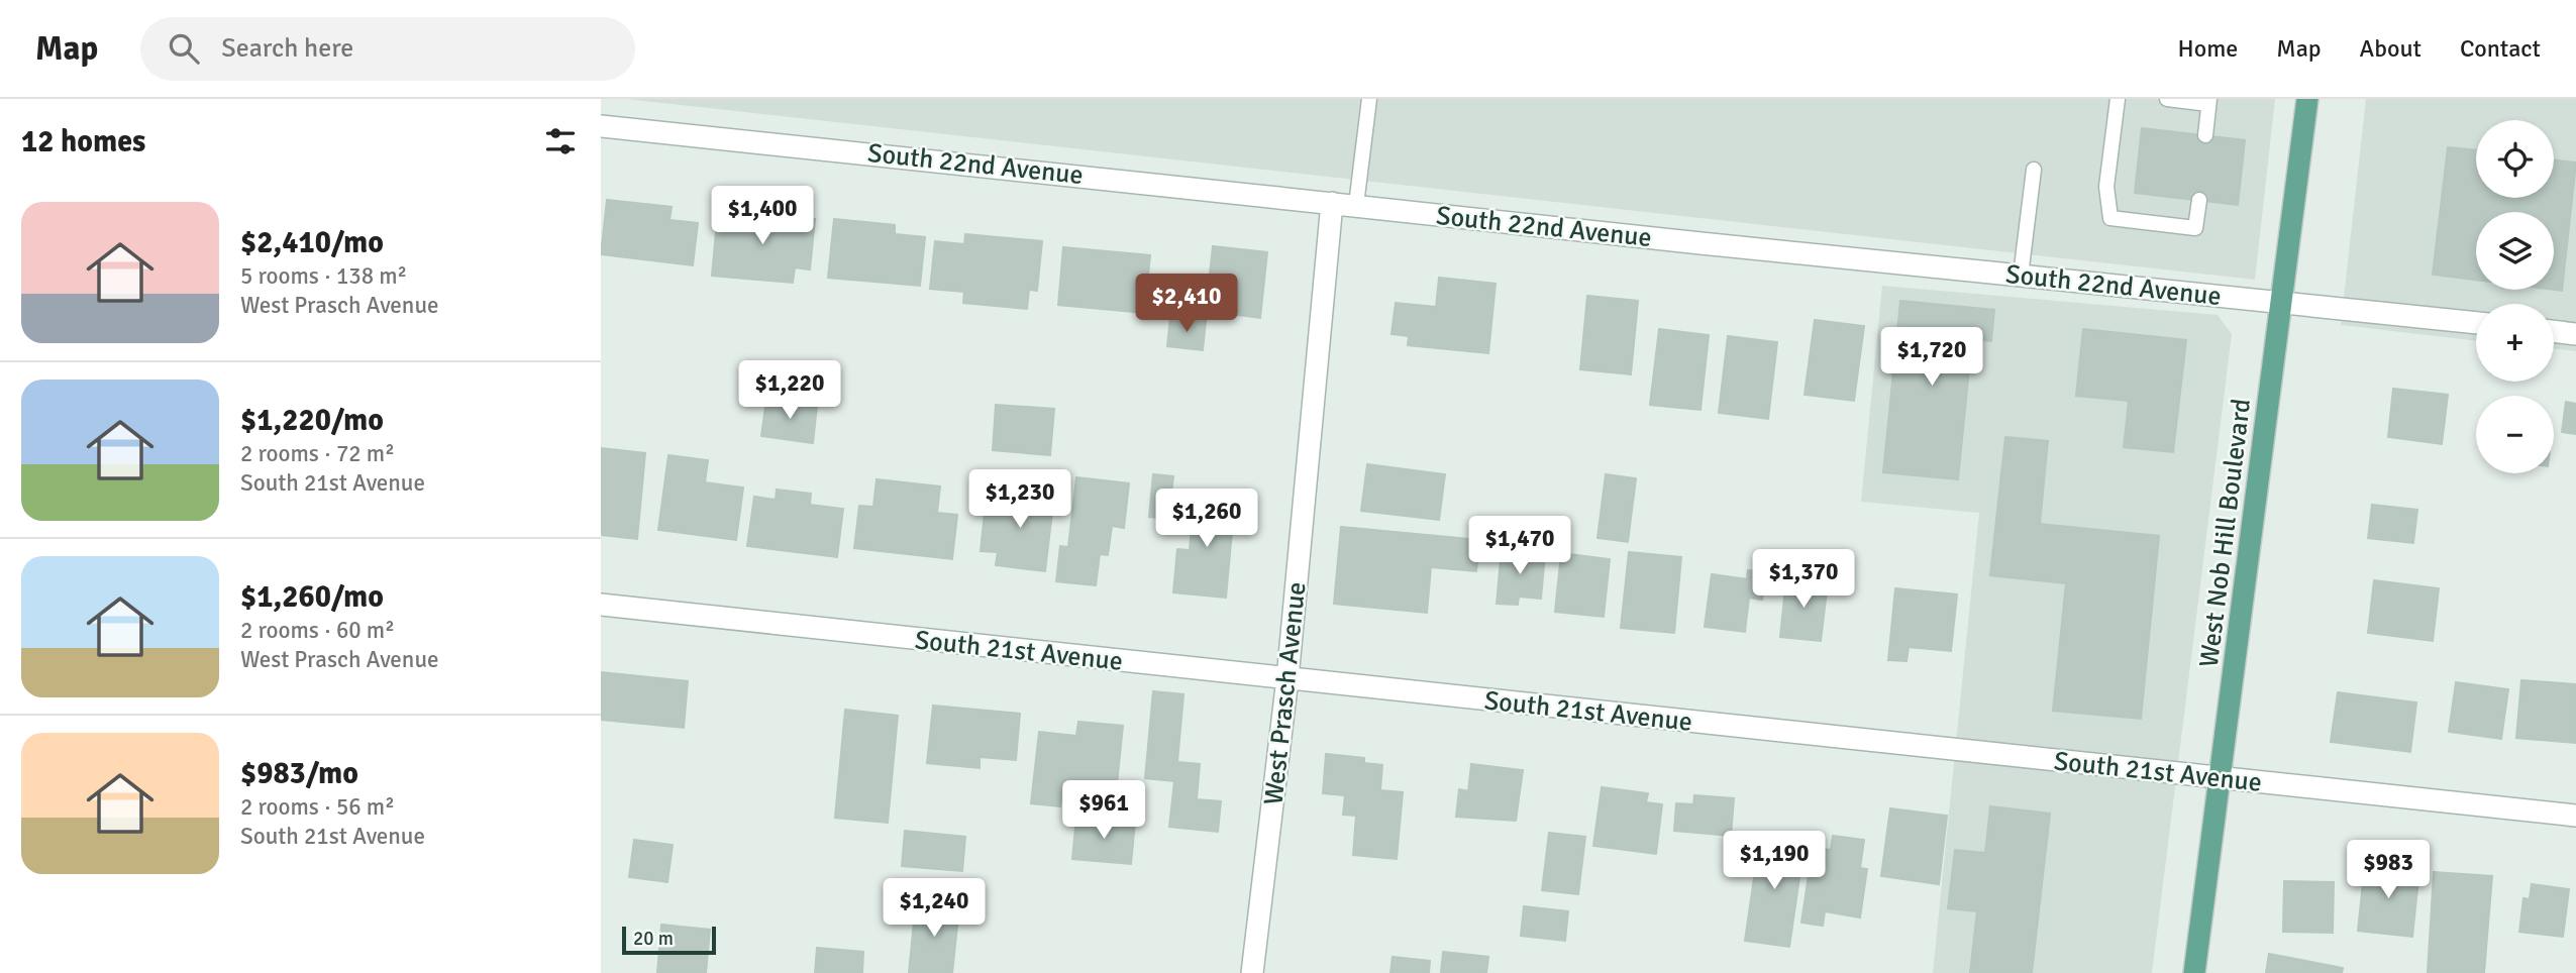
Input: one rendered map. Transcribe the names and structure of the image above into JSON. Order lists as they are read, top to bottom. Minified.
{"streets":{"main road":["West Nob Hill Boulevard"],"street":["South 22nd Avenue","South 21st Avenue","West Prasch Avenue"]},"crossings":[["South 22nd Avenue","West Nob Hill Boulevard"],["South 22nd Avenue","West Prasch Avenue"],["West Nob Hill Boulevard","South 21st Avenue"],["South 21st Avenue","West Prasch Avenue"]],"scale_bar":"20 m","page":{"header":"Map","search":"Search here","nav":["Home","Map","About","Contact"],"heading":"12 homes","map_buttons":["+","−"],"list":[{"name":"$2,410/mo","note":"5 rooms · 138 m² · West Prasch Avenue"},{"name":"$1,220/mo","note":"2 rooms · 72 m² · South 21st Avenue"},{"name":"$1,260/mo","note":"2 rooms · 60 m² · West Prasch Avenue"},{"name":"$983/mo","note":"2 rooms · 56 m² · South 21st Avenue"}],"price":["$1,400","$2,410","$1,720","$1,220","$1,230","$1,260","$1,470","$1,370","$961","$1,190","$983","$1,240"],"scale":"20 m"}}
